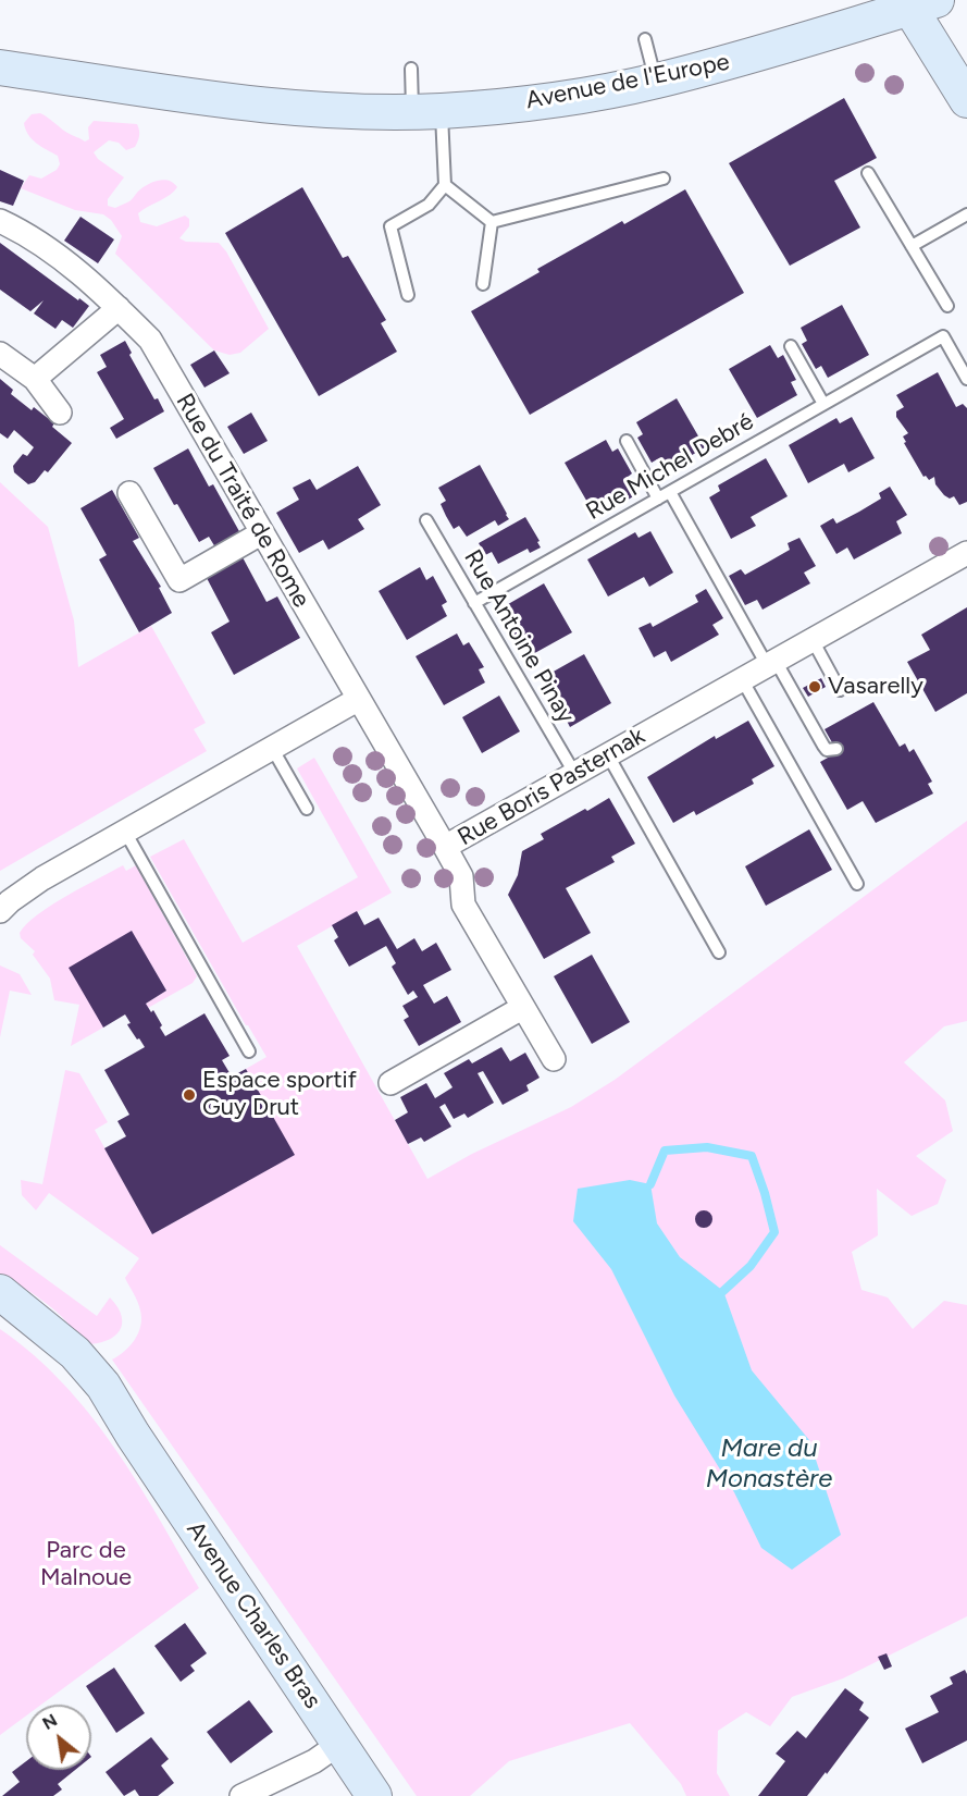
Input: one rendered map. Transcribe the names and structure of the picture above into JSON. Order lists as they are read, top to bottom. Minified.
{"streets":{"street":["Avenue de l'Europe","Rue du Traité de Rome","Rue Boris Pasternak","Avenue Charles Bras"],"lane":["Rue Michel Debré","Rue Antoine Pinay"]},"crossings":[["Rue Michel Debré","Rue Antoine Pinay"],["Rue du Traité de Rome","Rue Boris Pasternak"],["Rue Antoine Pinay","Rue Boris Pasternak"]],"water":["Mare du Monastère"],"parks":["Parc de Malnoue"],"places":["Vasarelly","Espace sportif Guy Drut"],"north":"top left"}
